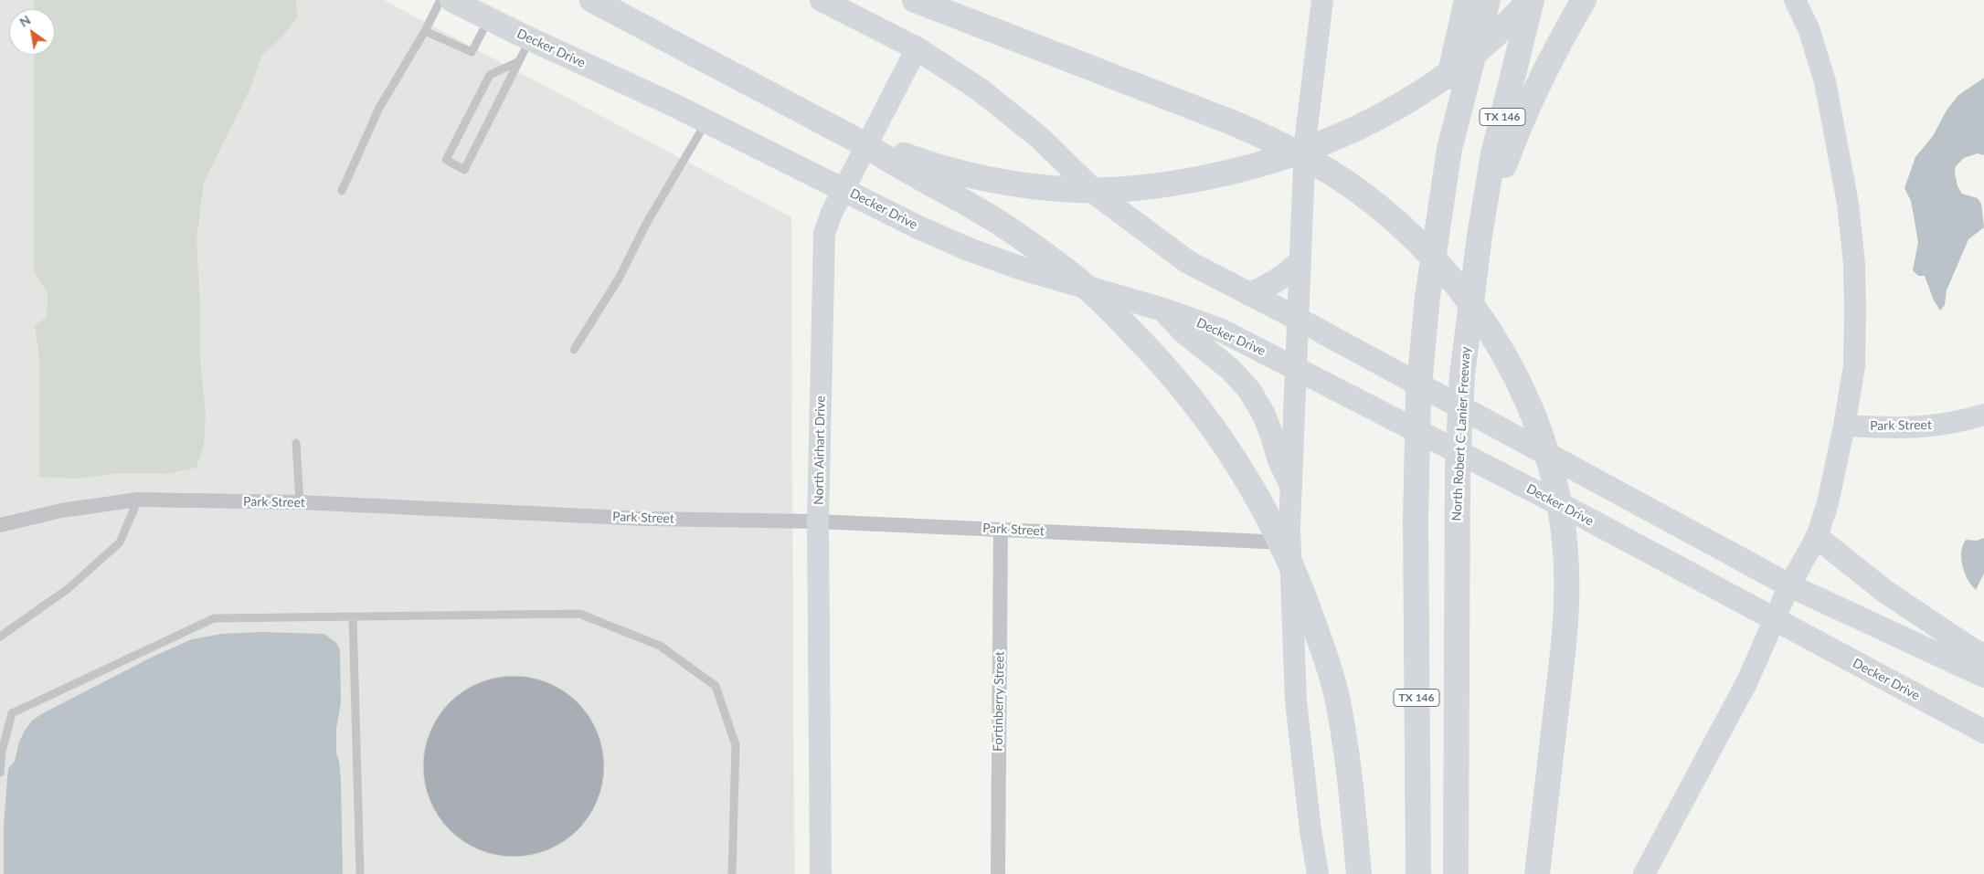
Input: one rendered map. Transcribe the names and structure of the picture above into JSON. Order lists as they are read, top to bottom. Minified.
{"streets":{"highway":["TX 146","North Robert C Lanier Freeway"],"main road":["Decker Drive","Park Street","North Airhart Drive"],"street":["Fortinberry Street"]},"crossings":[["Decker Drive","North Airhart Drive"],["Park Street","North Airhart Drive"],["Park Street","Fortinberry Street"]],"north":"top left"}
